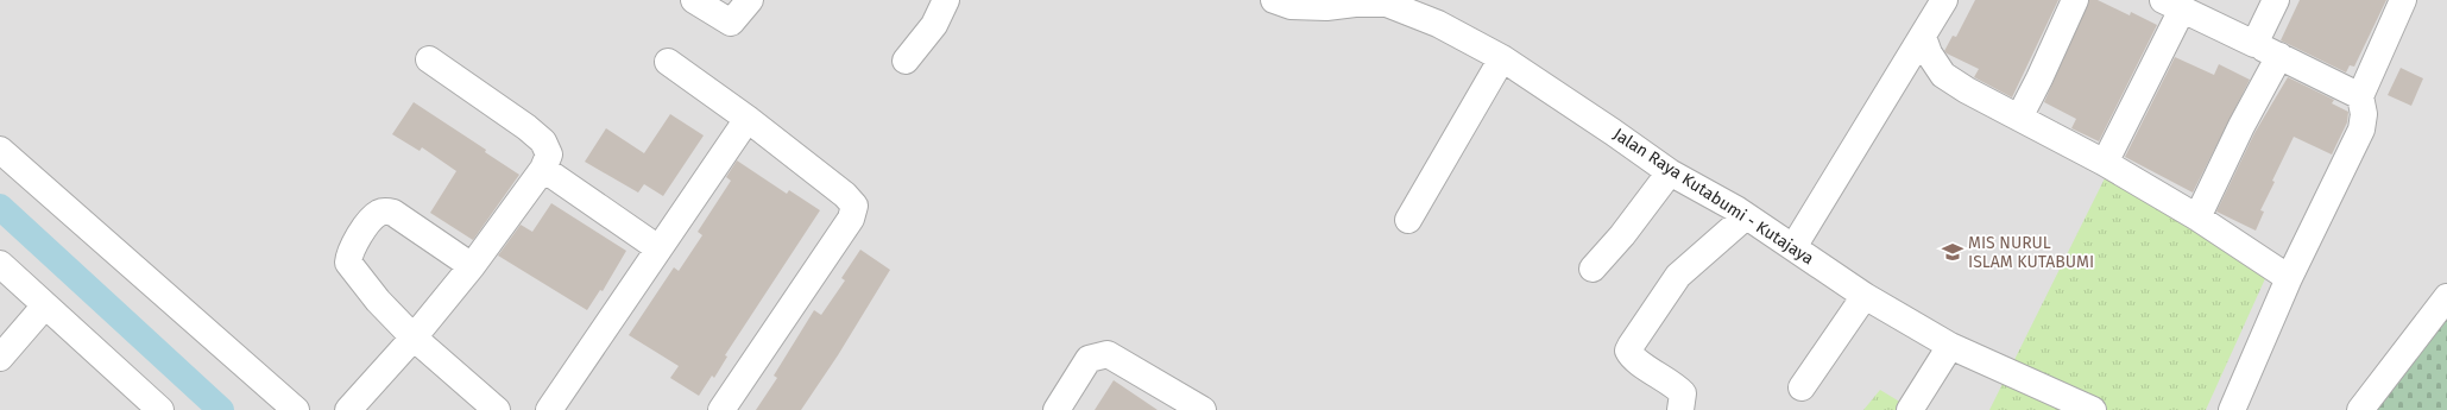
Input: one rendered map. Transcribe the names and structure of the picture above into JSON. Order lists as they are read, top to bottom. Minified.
{"streets":{"street":["Jalan Raya Kutabumi - Kutajaya"]},"places":{"school or university":["MIS NURUL ISLAM KUTABUMI"]}}
